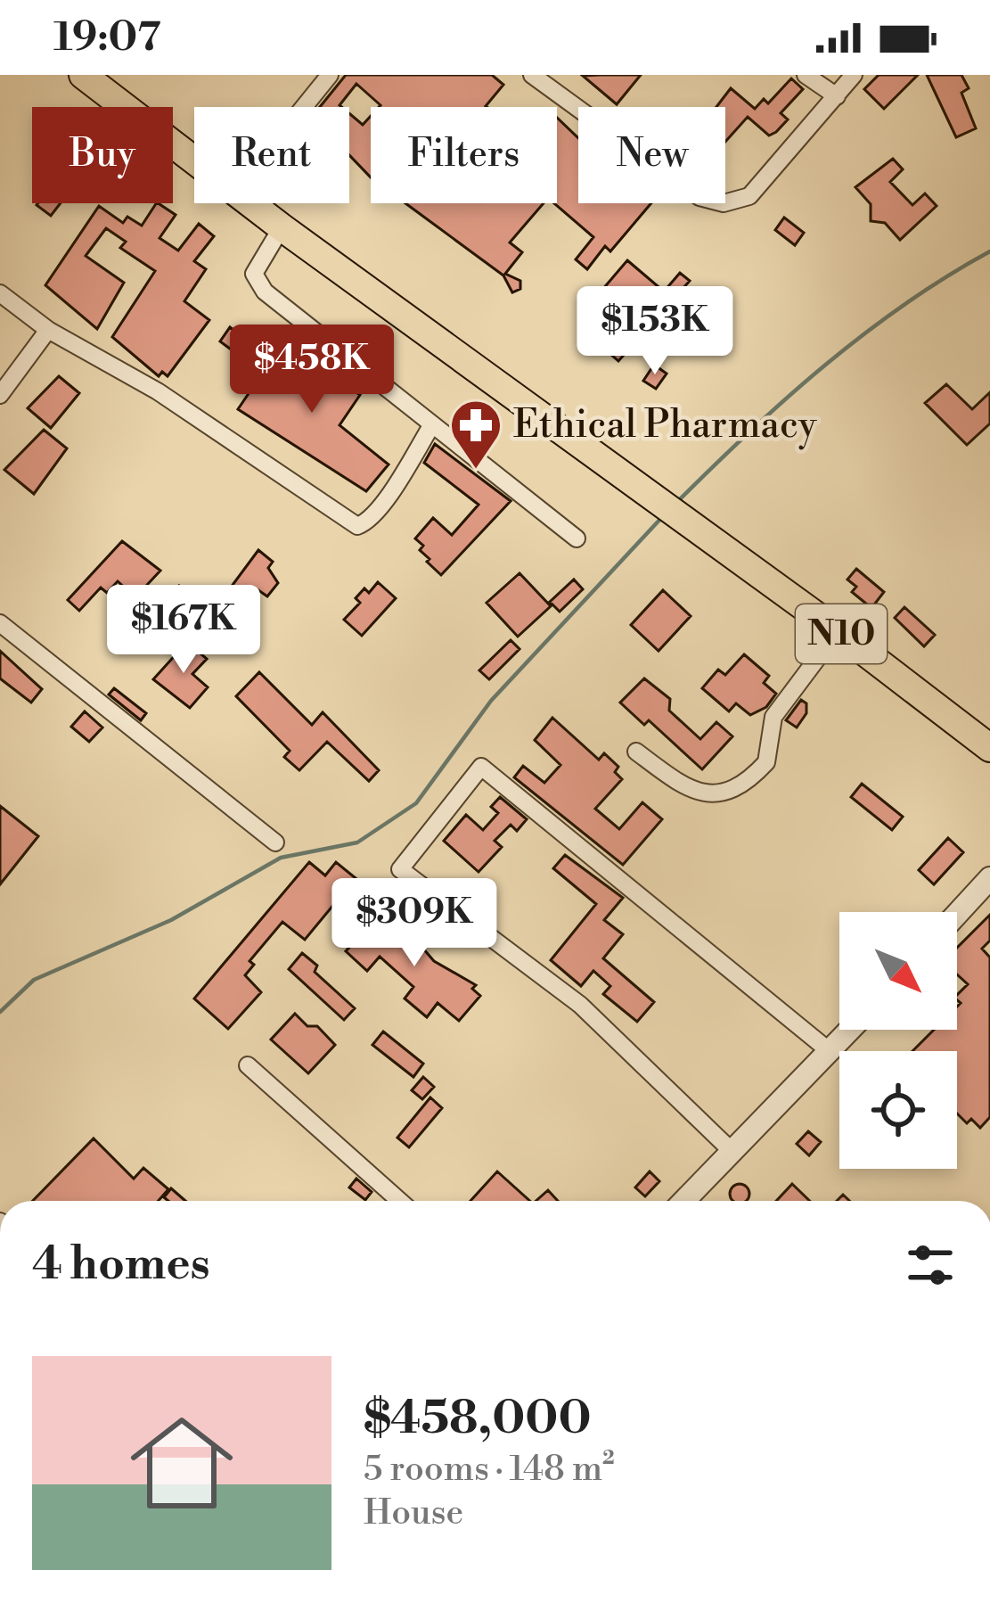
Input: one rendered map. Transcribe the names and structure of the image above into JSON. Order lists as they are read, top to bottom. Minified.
{"streets":{"highway":["N10"]},"places":{"pharmacy":["Ethical Pharmacy"]},"north":"bottom right","page":{"status":"19:07","chip":["Buy","Rent","Filters","New"],"price":["$153K","$458K","$167K","$309K"],"heading":"4 homes","list":[{"name":"$458,000","note":"5 rooms · 148 m² · House"}]}}
